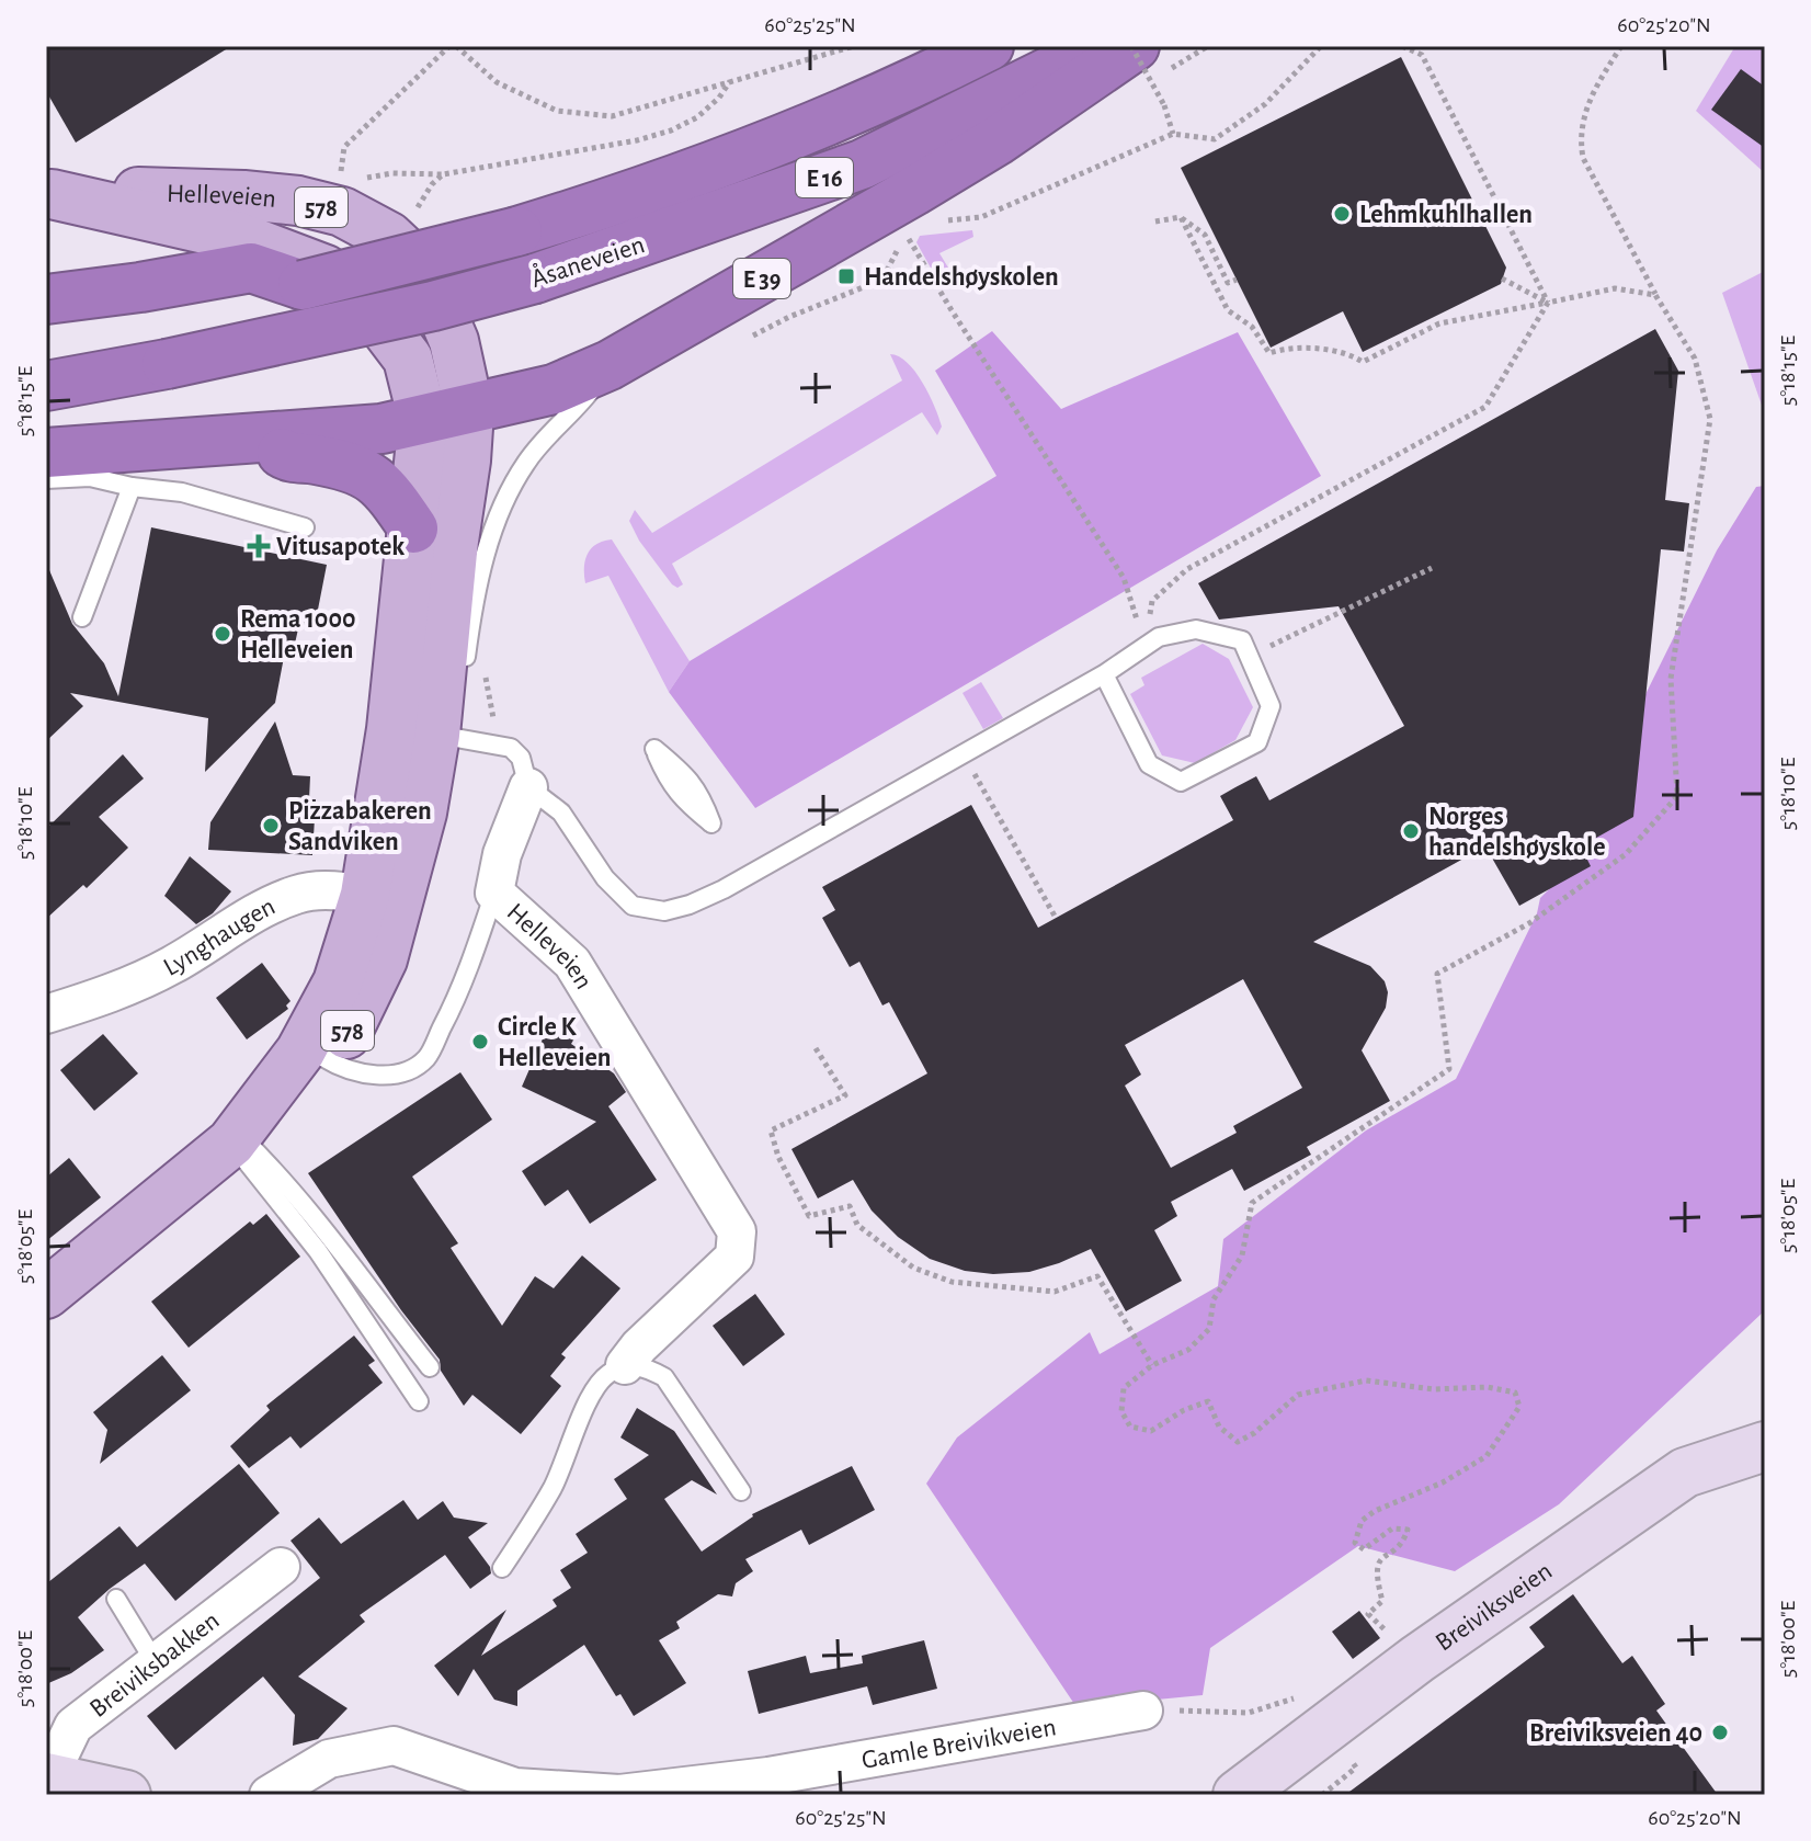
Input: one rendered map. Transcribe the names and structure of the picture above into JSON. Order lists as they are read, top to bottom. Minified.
{"streets":{"highway":["E 16","Åsaneveien","E 39"],"main road":["Helleveien","578"],"street":["Lynghaugen","Breiviksveien","Breiviksbakken","Gamle Breivikveien"]},"crossings":[["Helleveien","E 39"],["Helleveien","Lynghaugen"]],"places":{"other":["Lehmkuhlhallen","Rema 1000 Helleveien","Pizzabakeren Sandviken","Norges handelshøyskole","Circle K Helleveien","Breiviksveien 40"],"transit":["Handelshøyskolen"],"health":["Vitusapotek"]},"coordinates":["60°25'25\"N","60°25'20\"N","5°18'15\"E","5°18'10\"E","5°18'05\"E","5°18'00\"E"]}
